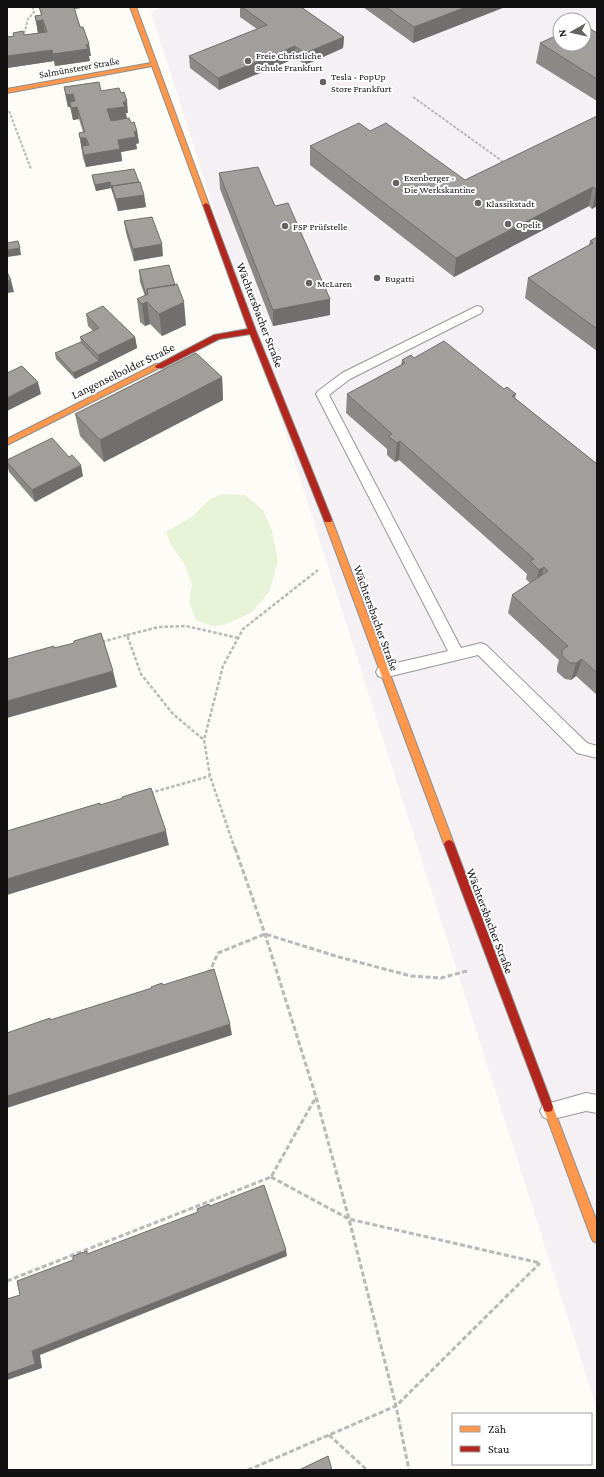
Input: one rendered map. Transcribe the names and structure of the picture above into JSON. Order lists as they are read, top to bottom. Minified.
{"streets":{"street":["Salmünsterer Straße","Wächtersbacher Straße","Langenselbolder Straße"]},"crossings":[["Salmünsterer Straße","Wächtersbacher Straße"],["Wächtersbacher Straße","Langenselbolder Straße"]],"places":["Freie Christliche Schule Frankfurt","Tesla - PopUp Store Frankfurt","Exenberger - Die Werkskantine","Klassikstadt","Opelit","FSP Prüfstelle","Bugatti","McLaren"],"legend":["Zäh","Stau"],"north":"left"}
